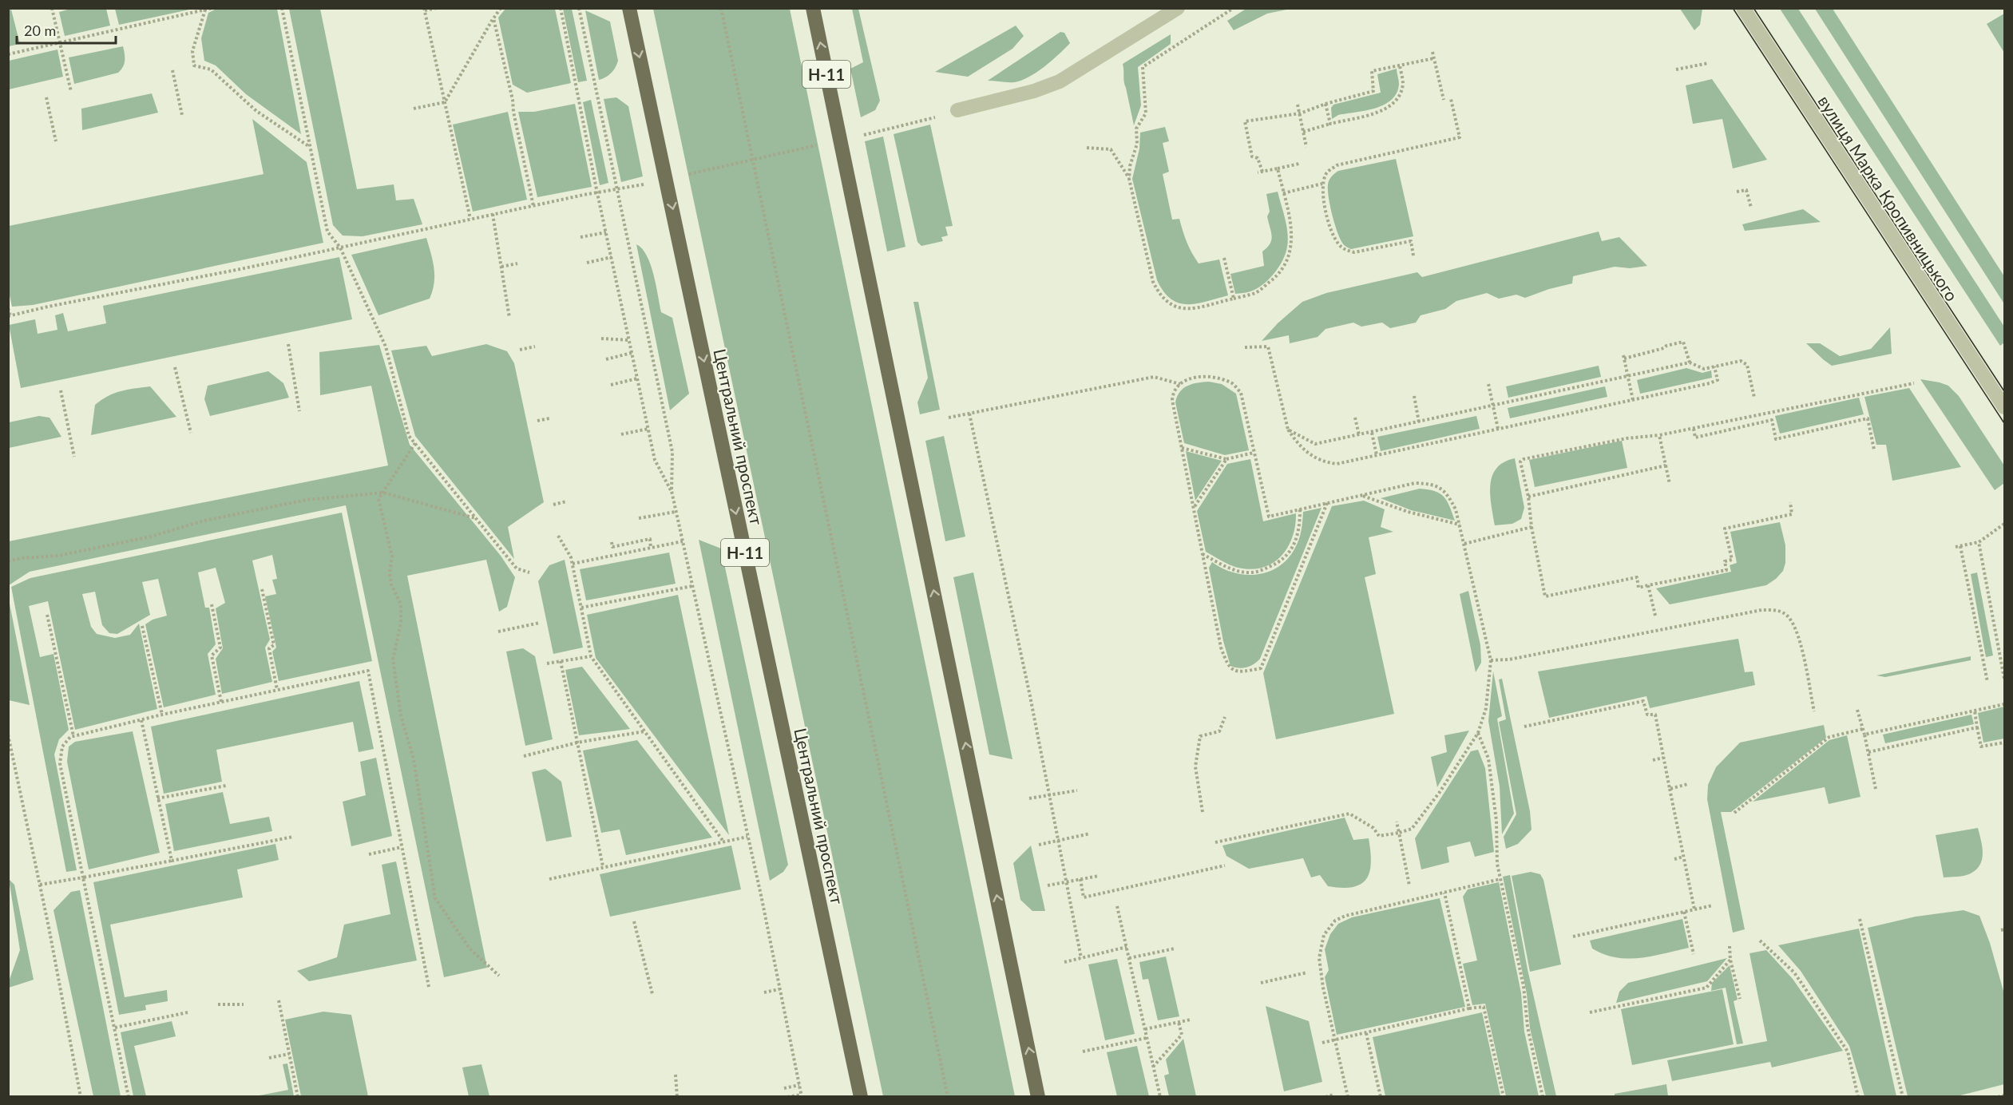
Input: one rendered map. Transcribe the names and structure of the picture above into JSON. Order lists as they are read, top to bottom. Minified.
{"streets":{"main road":["Н-11","Центральний проспект"],"street":["вулиця Марка Кропивницького"]},"one_way":["Центральний проспект"],"scale_bar":"20 m"}
